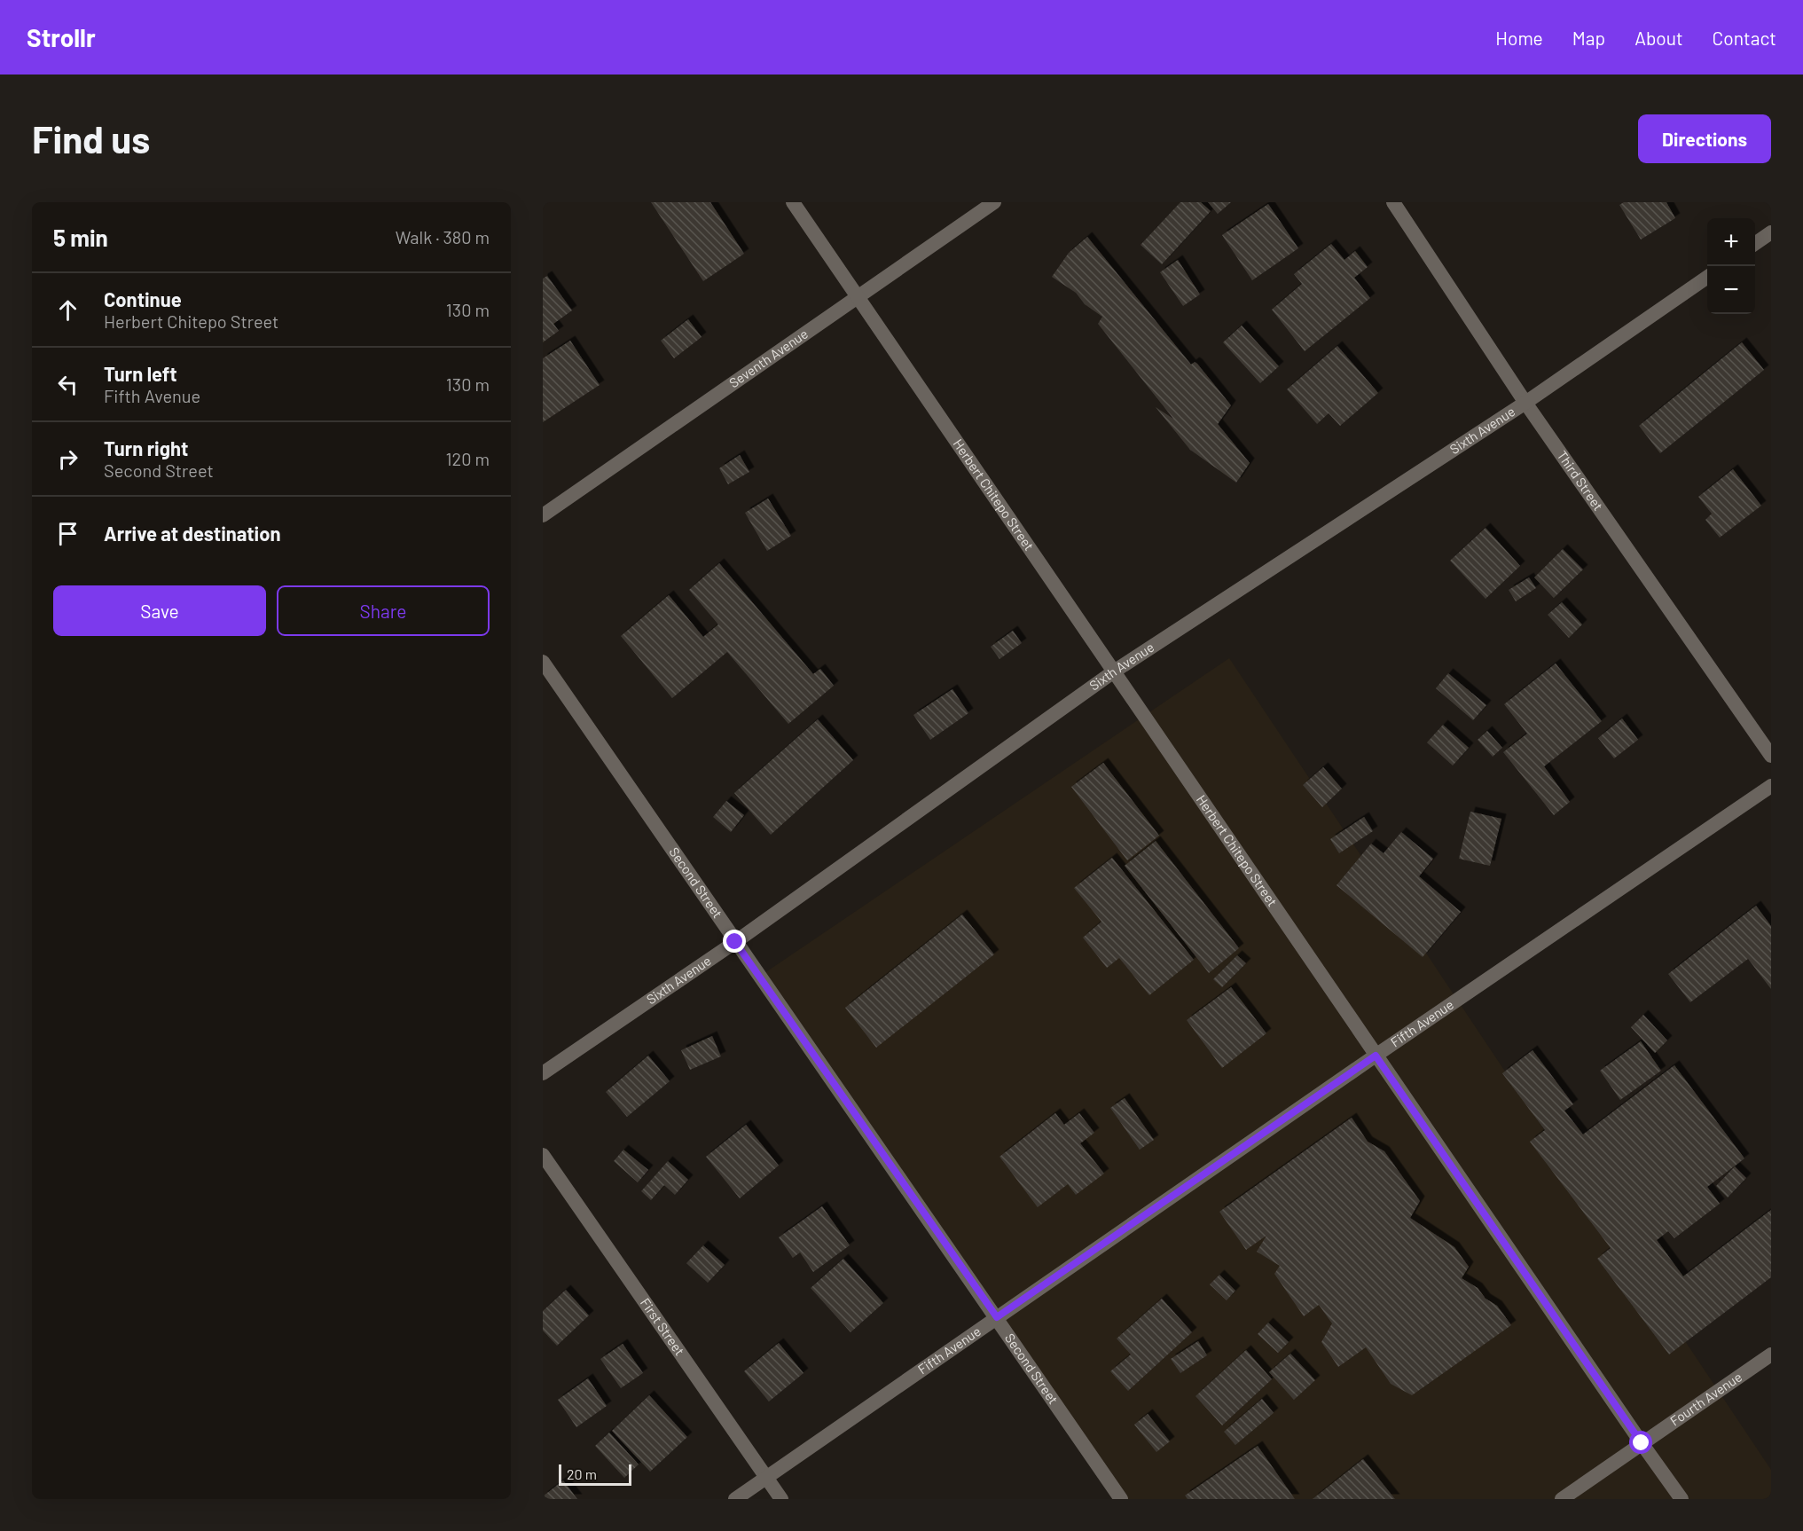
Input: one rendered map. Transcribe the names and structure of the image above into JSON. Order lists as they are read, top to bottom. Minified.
{"streets":{"street":["Seventh Avenue","Sixth Avenue","Third Street","Herbert Chitepo Street","Second Street","Fifth Avenue","First Street","Fourth Avenue"]},"crossings":[["Seventh Avenue","Herbert Chitepo Street"],["Sixth Avenue","Third Street"],["Sixth Avenue","Herbert Chitepo Street"],["Sixth Avenue","Second Street"],["Herbert Chitepo Street","Fifth Avenue"],["Herbert Chitepo Street","Fourth Avenue"],["Second Street","Fifth Avenue"],["Fifth Avenue","First Street"]],"scale_bar":"20 m","page":{"header":"Strollr","nav":["Home","Map","About","Contact"],"buttons":["Directions",["Save","Share"]],"title":"Find us","heading":["5 min","Walk · 380 m"],"map_buttons":["+","−"],"list":[["Continue","Herbert Chitepo Street","130 m"],["Turn left","Fifth Avenue","130 m"],["Turn right","Second Street","120 m"],"Arrive at destination"],"scale":"20 m"}}
